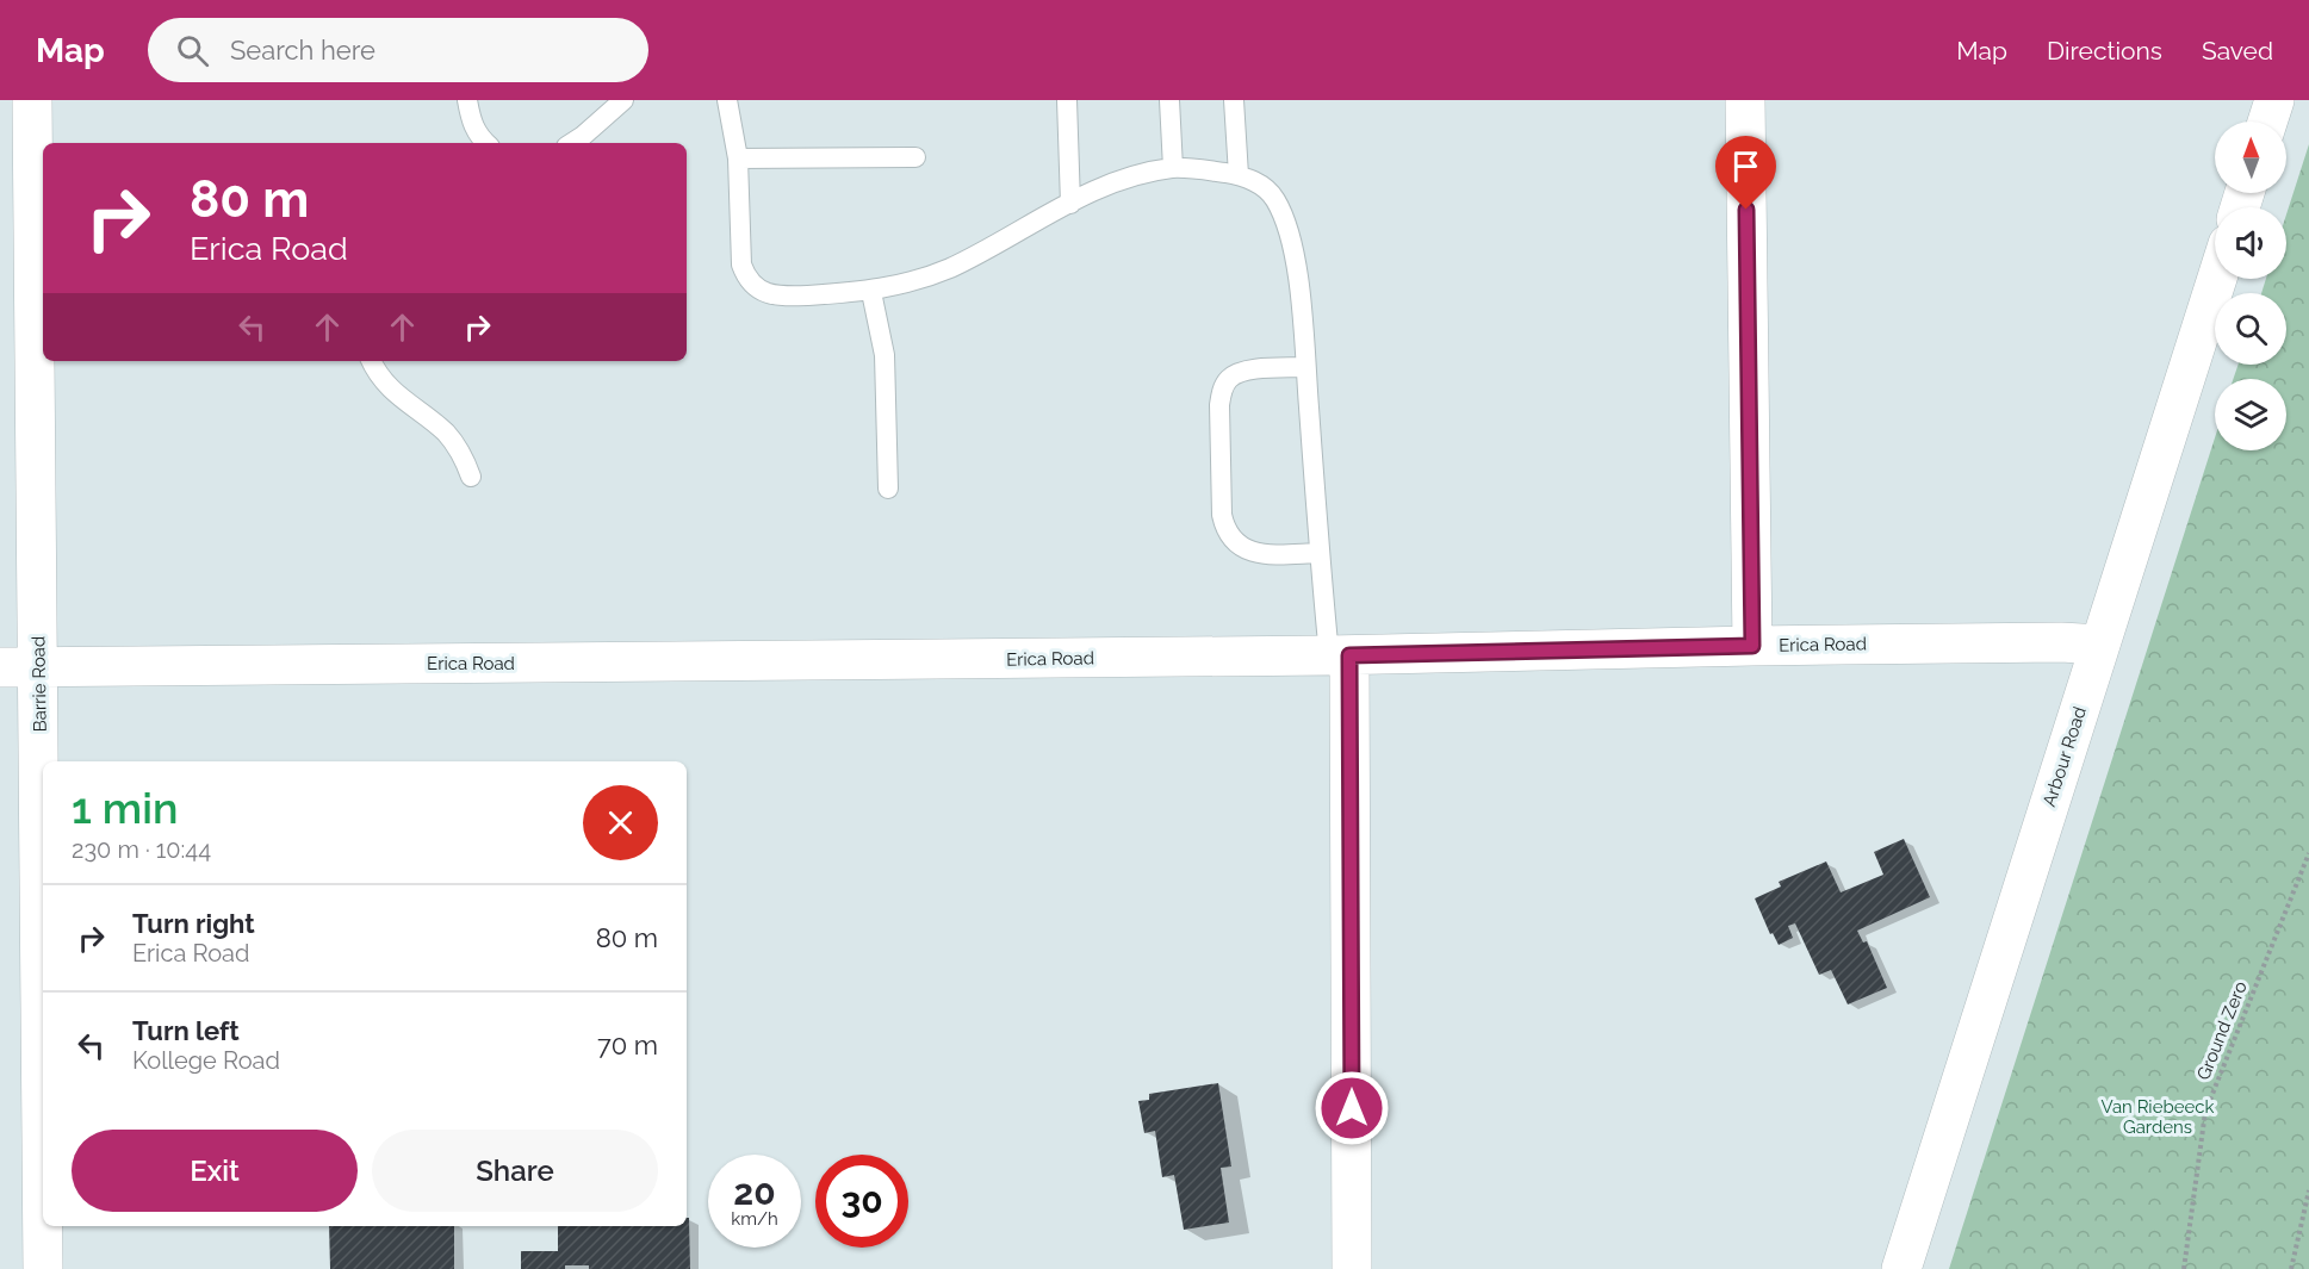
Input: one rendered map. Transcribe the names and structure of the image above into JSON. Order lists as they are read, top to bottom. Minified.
{"streets":{"street":["Erica Road","Barrie Road","Arbour Road"],"path":["Ground Zero"]},"crossings":[["Erica Road","Barrie Road"],["Erica Road","Arbour Road"]],"parks":["Van Riebeeck Gardens"],"north":"top","page":{"header":"Map","search":"Search here","nav":["Map","Directions","Saved"],"turn":["80 m","Erica Road"],"heading":["1 min","230 m · 10:44"],"list":[{"name":"Turn right","note":"Erica Road","value":"80 m"},{"name":"Turn left","note":"Kollege Road","value":"70 m"}],"buttons":["Exit","Share"],"speed":"20 km/h","limit":"30"}}
